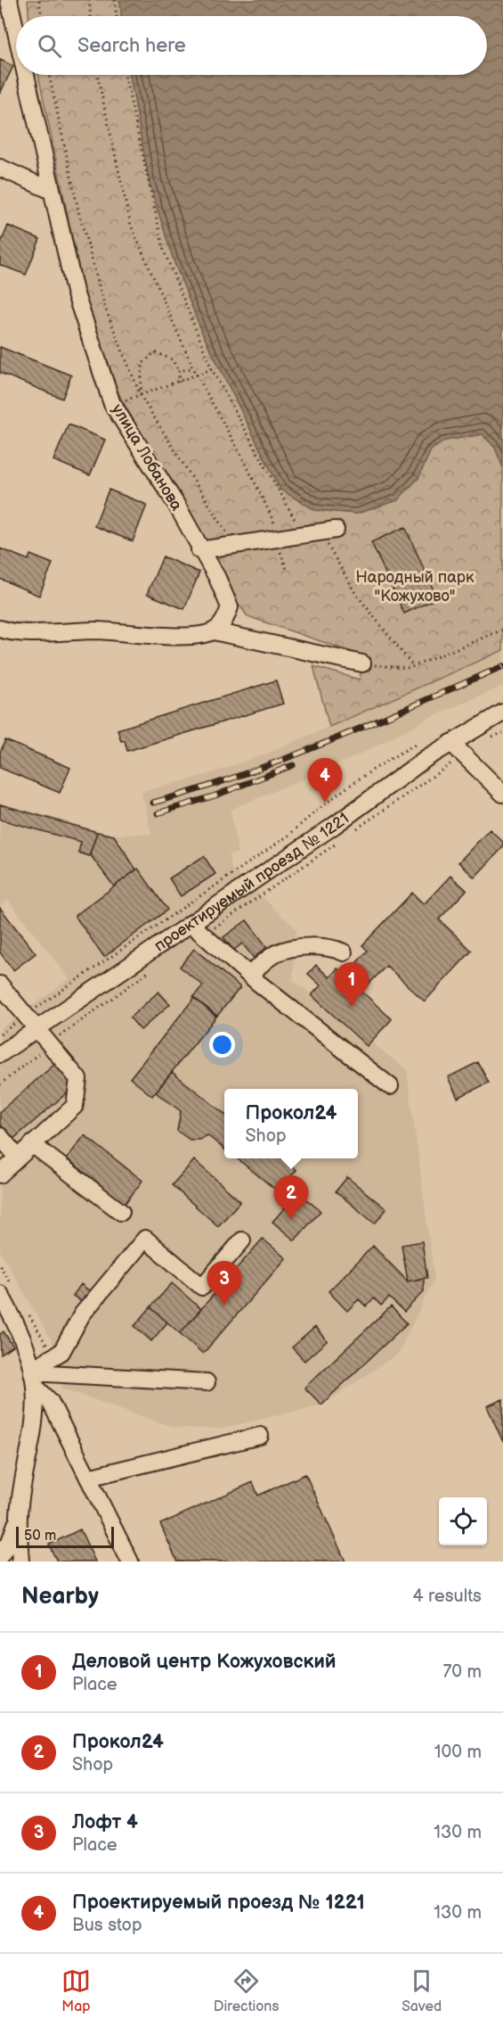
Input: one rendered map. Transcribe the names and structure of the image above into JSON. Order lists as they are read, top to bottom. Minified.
{"streets":{"street":["улица Лобанова","проектируемый проезд № 1221"]},"parks":["Народный парк \"Кожухово\""],"scale_bar":"50 m","page":{"search":"Search here","pins":["4","1","2","3"],"popup":["Прокол24","Shop"],"scale":"50 m","heading":["Nearby","4 results"],"list":[{"mark":"1","name":"Деловой центр Кожуховский","note":"Place","value":"70 m"},{"mark":"2","name":"Прокол24","note":"Shop","value":"100 m"},{"mark":"3","name":"Лофт 4","note":"Place","value":"130 m"},{"mark":"4","name":"Проектируемый проезд № 1221","note":"Bus stop","value":"130 m"}],"nav":["Map","Directions","Saved"]}}
